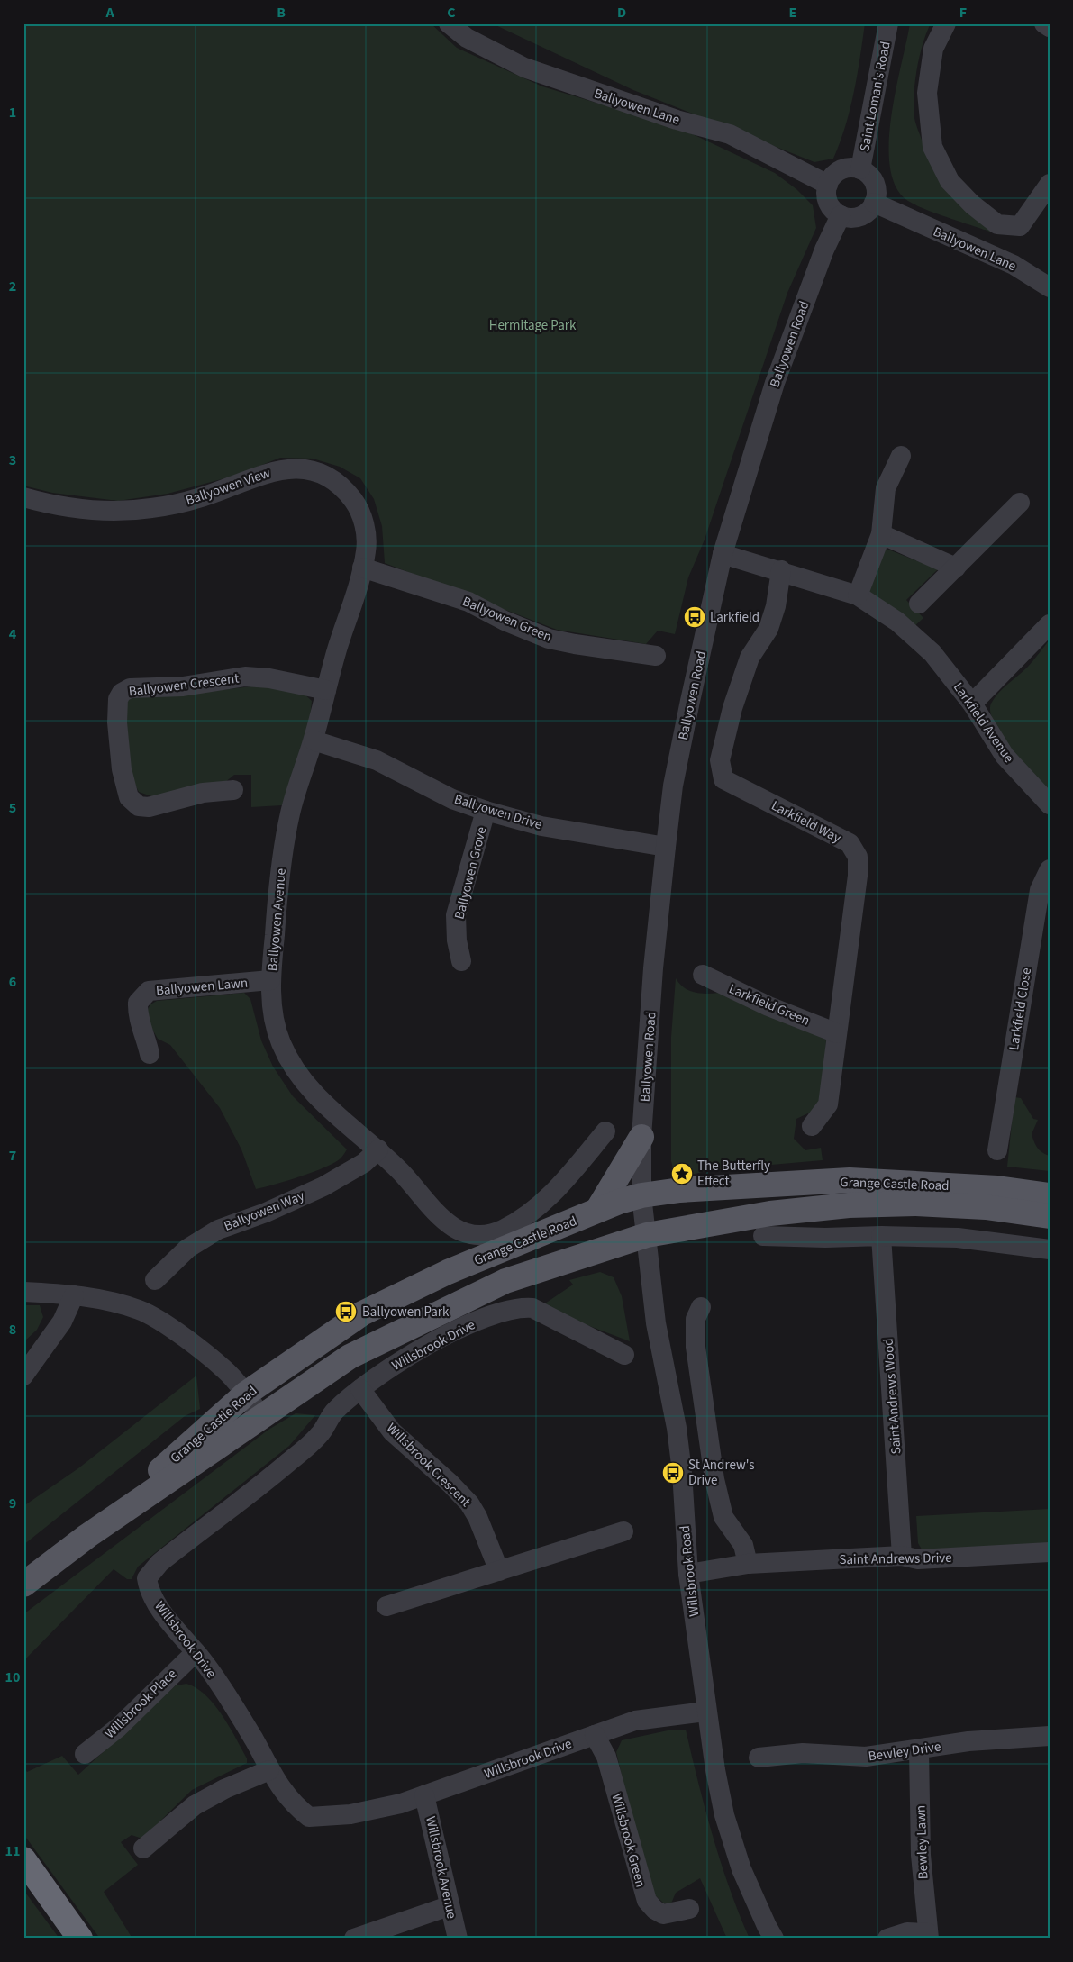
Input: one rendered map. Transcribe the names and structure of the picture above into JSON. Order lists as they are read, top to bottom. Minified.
{"streets":{"main road":["Grange Castle Road"],"street":["Saint Loman's Road","Ballyowen Lane","Ballyowen Road","Ballyowen View","Ballyowen Green","Ballyowen Crescent","Larkfield Avenue","Ballyowen Drive","Larkfield Way","Ballyowen Grove","Ballyowen Avenue","Ballyowen Lawn","Larkfield Green","Larkfield Close","Ballyowen Way","Willsbrook Drive","Saint Andrews Wood","Willsbrook Crescent","Saint Andrews Drive","Willsbrook Road","Willsbrook Place","Bewley Drive","Willsbrook Green","Bewley Lawn","Willsbrook Avenue"]},"crossings":[["Saint Loman's Road","Ballyowen Lane"],["Saint Loman's Road","Ballyowen Road"],["Ballyowen Lane","Ballyowen Road"],["Ballyowen Road","Larkfield Avenue"],["Ballyowen Road","Ballyowen Drive"],["Ballyowen Road","Grange Castle Road"],["Ballyowen Road","Willsbrook Road"],["Ballyowen View","Ballyowen Green"],["Ballyowen View","Ballyowen Avenue"],["Ballyowen Green","Ballyowen Avenue"],["Ballyowen Crescent","Ballyowen Avenue"],["Larkfield Avenue","Larkfield Way"],["Ballyowen Drive","Ballyowen Grove"],["Ballyowen Drive","Ballyowen Avenue"],["Larkfield Way","Larkfield Green"],["Ballyowen Avenue","Ballyowen Lawn"],["Ballyowen Avenue","Ballyowen Way"],["Grange Castle Road","Willsbrook Road"],["Willsbrook Drive","Willsbrook Crescent"],["Willsbrook Drive","Willsbrook Road"],["Willsbrook Drive","Willsbrook Place"],["Willsbrook Drive","Willsbrook Green"],["Willsbrook Drive","Willsbrook Avenue"],["Saint Andrews Wood","Saint Andrews Drive"],["Saint Andrews Drive","Willsbrook Road"],["Bewley Drive","Bewley Lawn"]],"parks":["Hermitage Park"],"places":{"bus stop":["Larkfield","Ballyowen Park","St Andrew's Drive"],"place":["The Butterfly Effect"]},"grid":{"columns":["A","B","C","D","E","F"],"rows":["1","2","3","4","5","6","7","8","9","10","11"]}}
